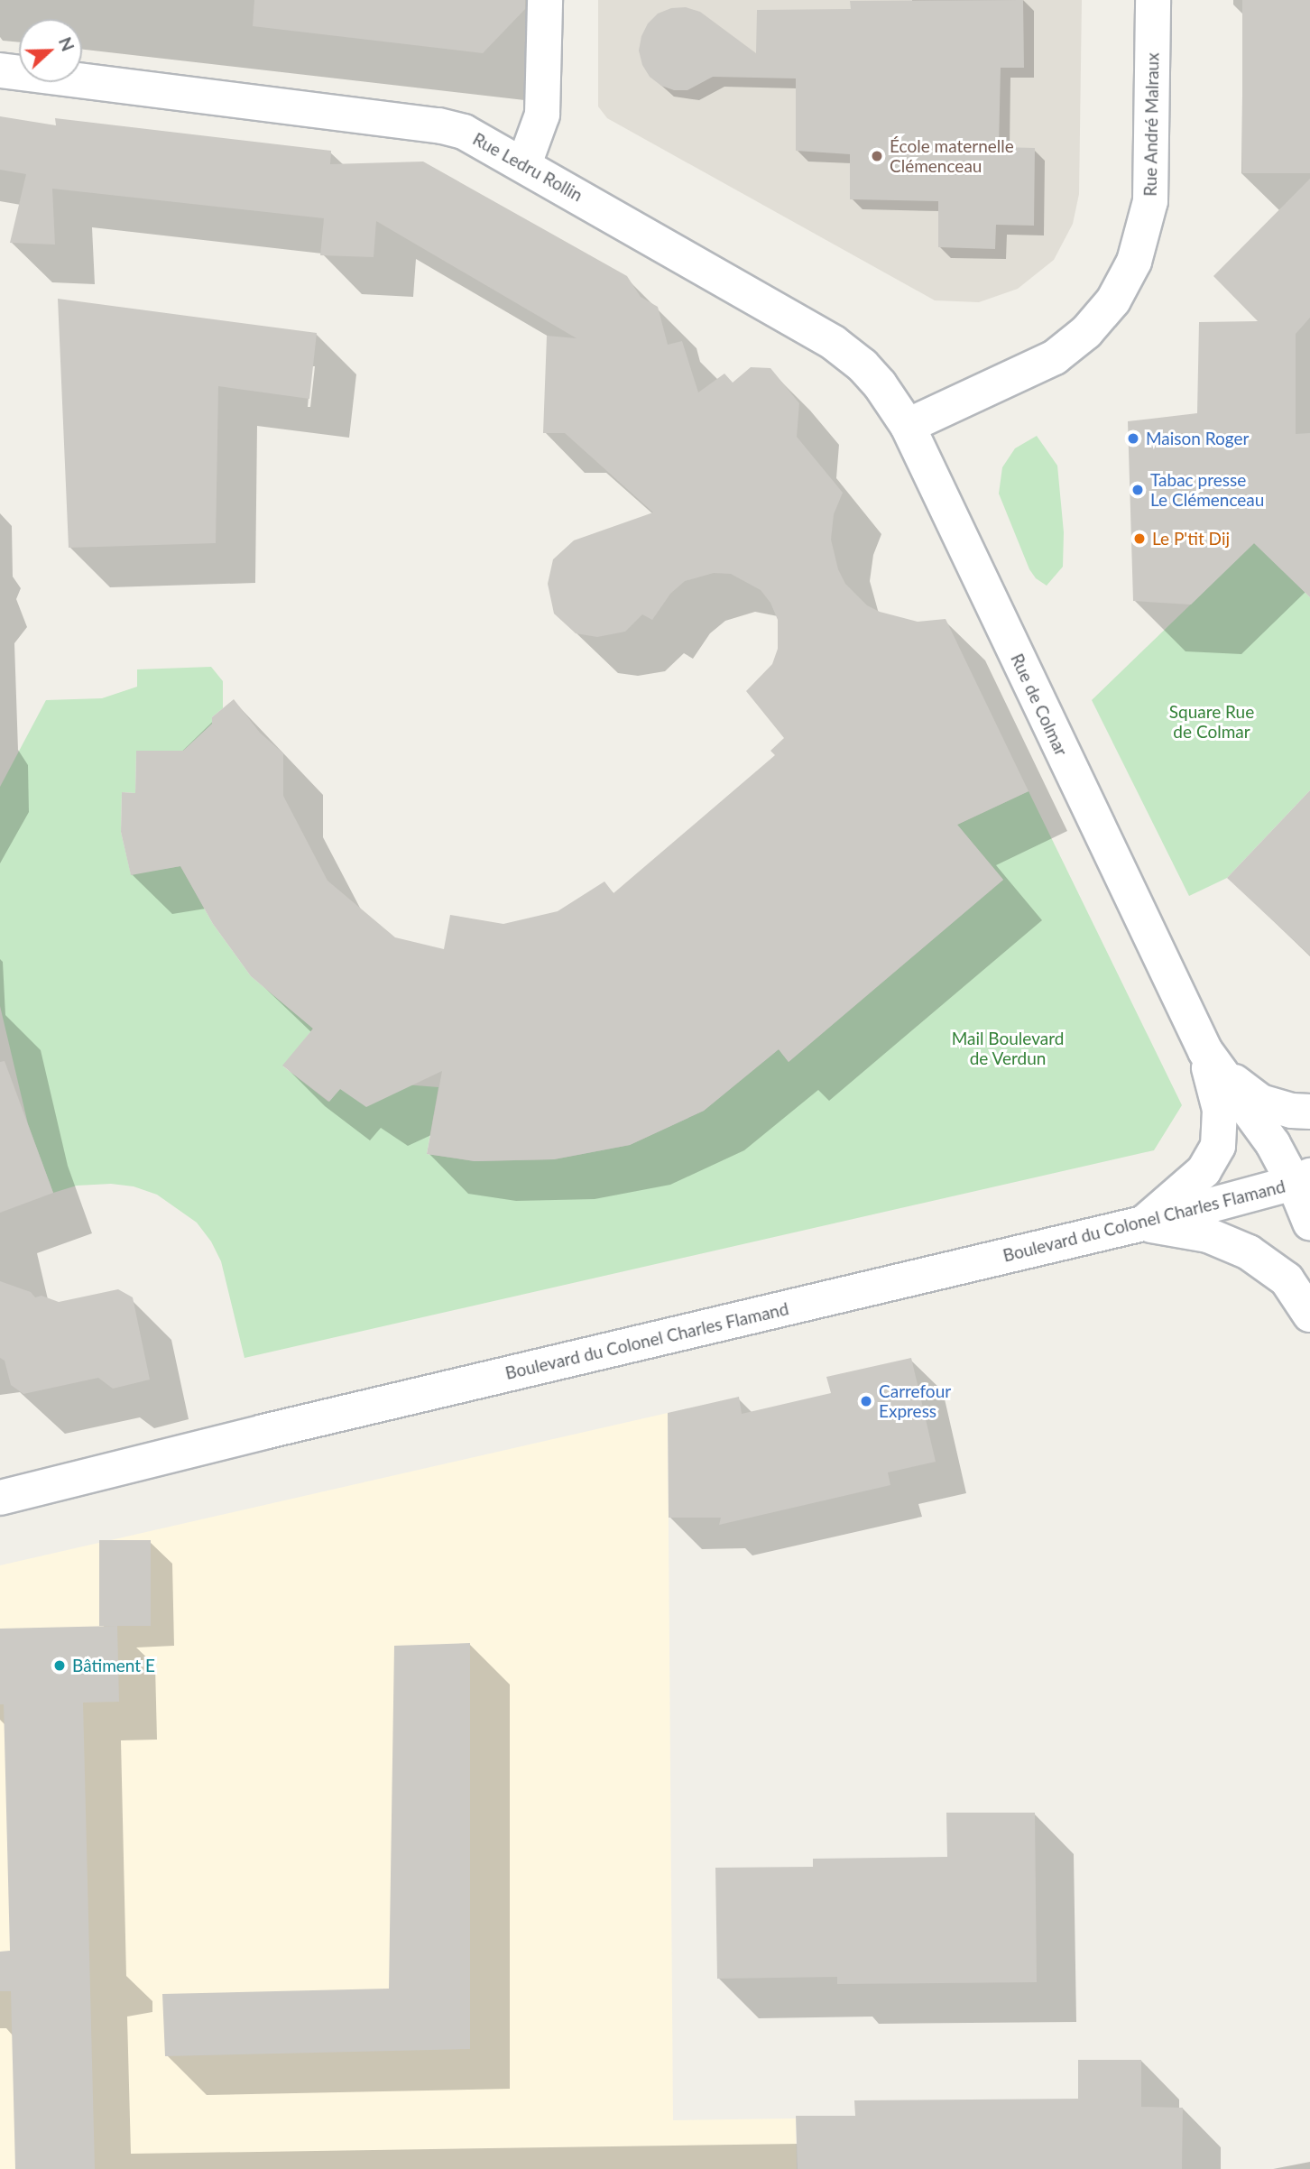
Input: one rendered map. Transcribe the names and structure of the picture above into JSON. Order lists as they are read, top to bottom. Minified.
{"streets":{"street":["Rue André Malraux","Rue Ledru Rollin","Rue de Colmar","Boulevard du Colonel Charles Flamand"]},"crossings":[["Rue André Malraux","Rue de Colmar"],["Rue Ledru Rollin","Rue de Colmar"],["Rue de Colmar","Boulevard du Colonel Charles Flamand"]],"parks":["Square Rue de Colmar","Mail Boulevard de Verdun"],"places":["École maternelle Clémenceau","Maison Roger","Tabac presse Le Clémenceau","Le P'tit Dij","Carrefour Express","Bâtiment E"],"north":"right"}
